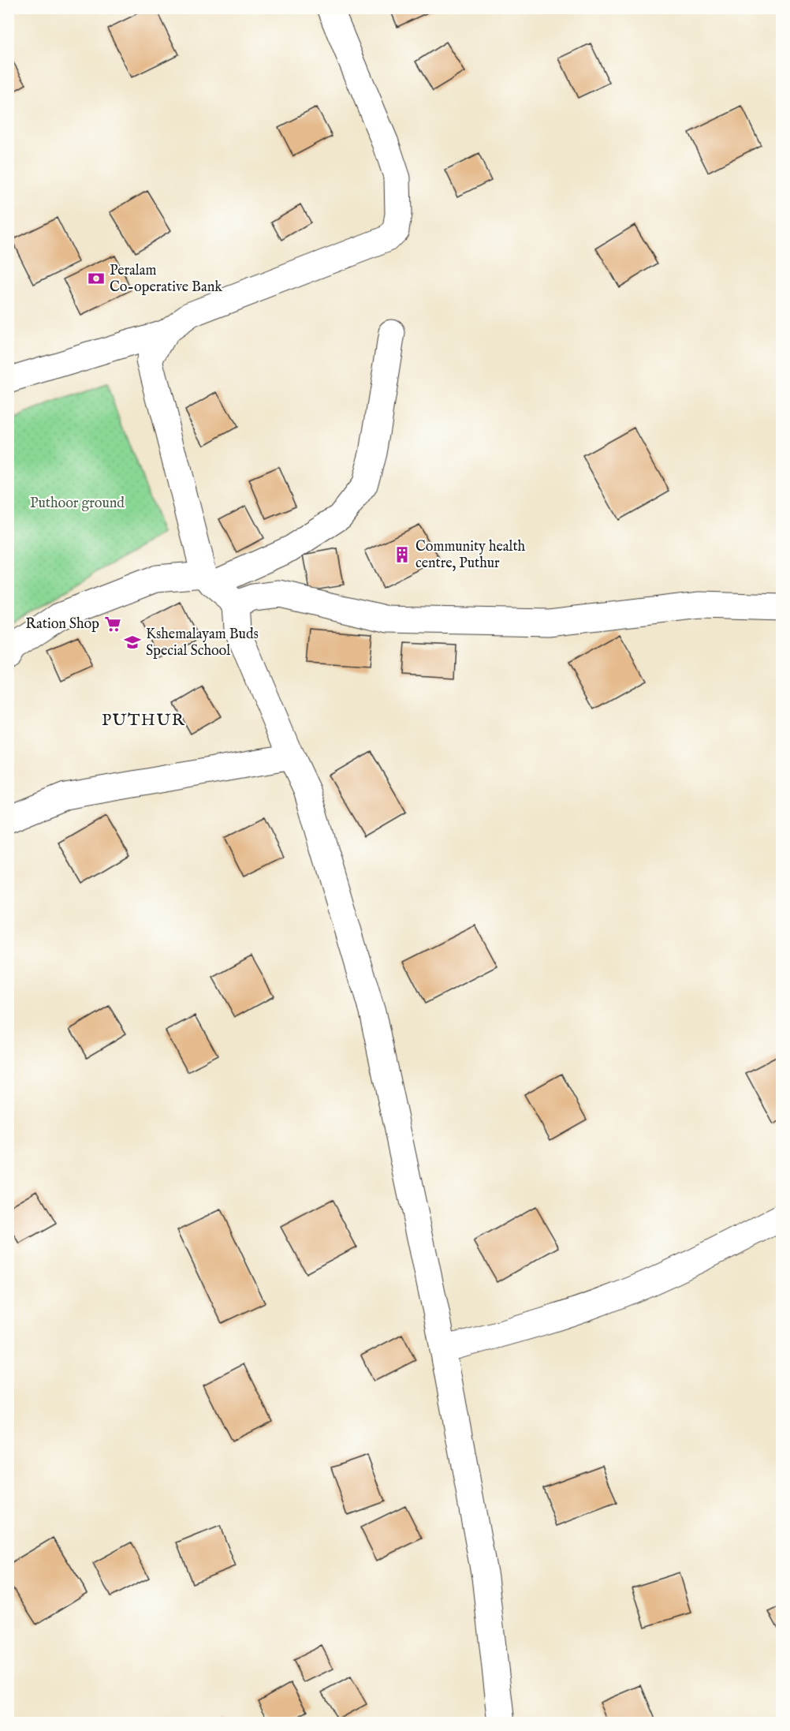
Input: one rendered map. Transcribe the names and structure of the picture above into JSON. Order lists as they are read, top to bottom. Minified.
{"districts":["PUTHUR"],"parks":["Puthoor ground"],"places":{"bank":["Peralam Co-operative Bank"],"building":["Community health centre, Puthur"],"supermarket":["Ration Shop"],"school or university":["Kshemalayam Buds Special School"]}}
